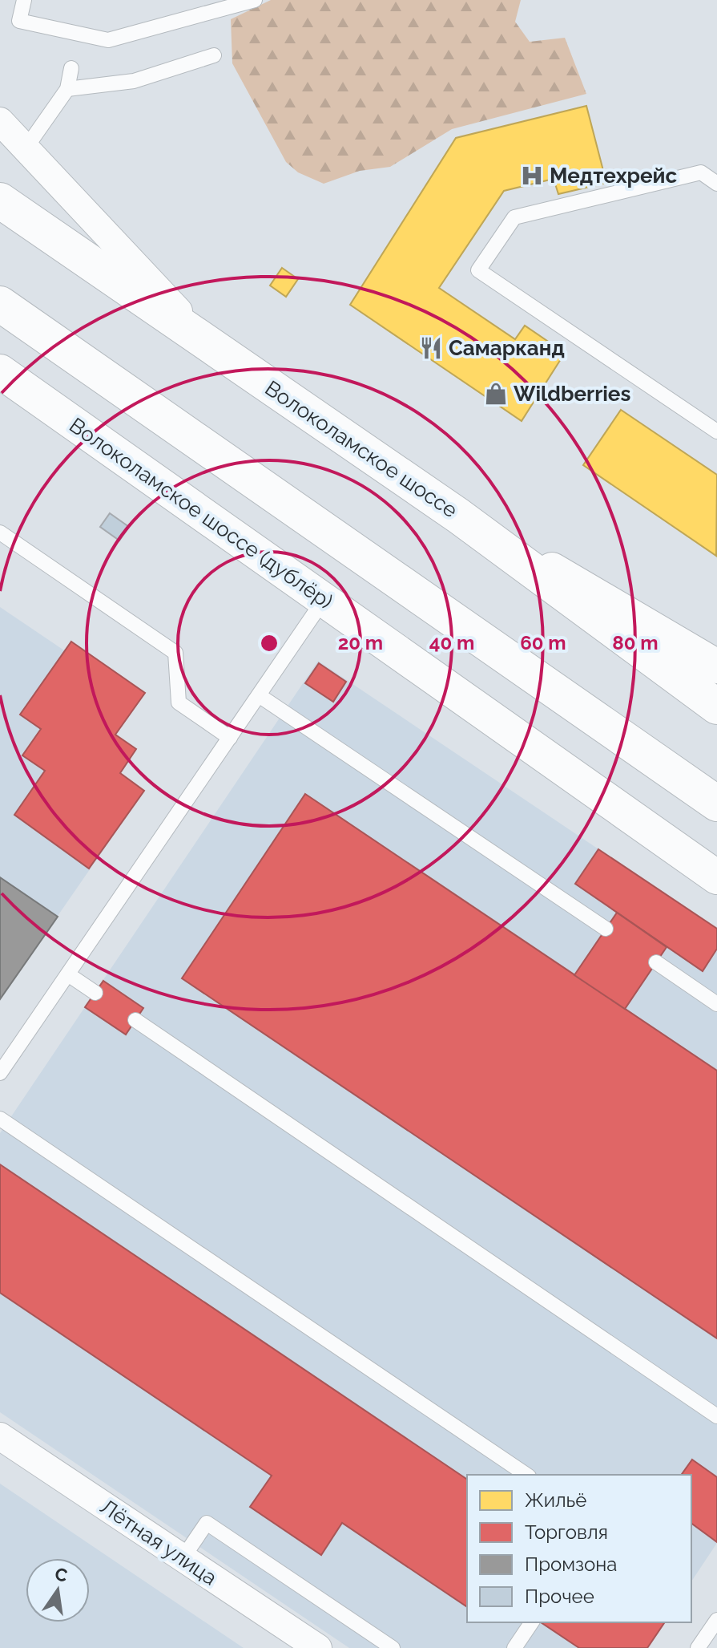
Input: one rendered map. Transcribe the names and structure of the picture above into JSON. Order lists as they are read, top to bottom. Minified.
{"streets":{"main road":["Волоколамское шоссе"],"street":["Волоколамское шоссе (дублёр)","Лётная улица"]},"places":{"hospital":["Медтехрейс"],"restaurant":["Самарканд"],"shop":["Wildberries"]},"legend":["Жильё","Торговля","Промзона","Прочее"],"north":"top","rings":["20 m","40 m","60 m","80 m"]}
